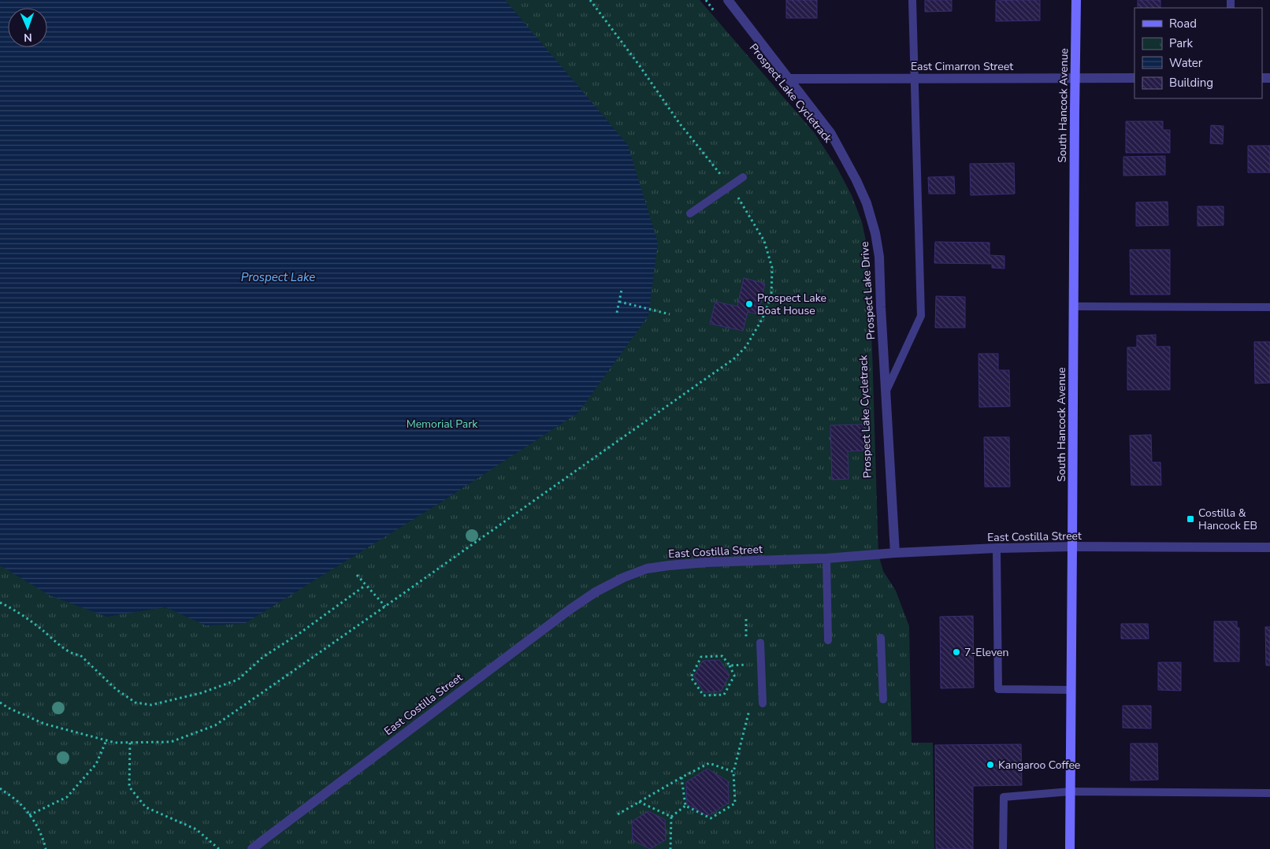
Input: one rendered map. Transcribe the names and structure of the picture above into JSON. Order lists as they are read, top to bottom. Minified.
{"streets":{"main road":["South Hancock Avenue"],"street":["East Cimarron Street","Prospect Lake Drive","East Costilla Street"]},"crossings":[["East Cimarron Street","South Hancock Avenue"],["East Cimarron Street","Prospect Lake Drive"],["South Hancock Avenue","East Costilla Street"],["Prospect Lake Drive","East Costilla Street"]],"water":["Prospect Lake"],"parks":["Memorial Park"],"places":{"other":["Prospect Lake Boat House","7-Eleven","Kangaroo Coffee"],"transit":["Costilla & Hancock EB"]},"legend":["Road","Park","Water","Building"],"north":"bottom"}
